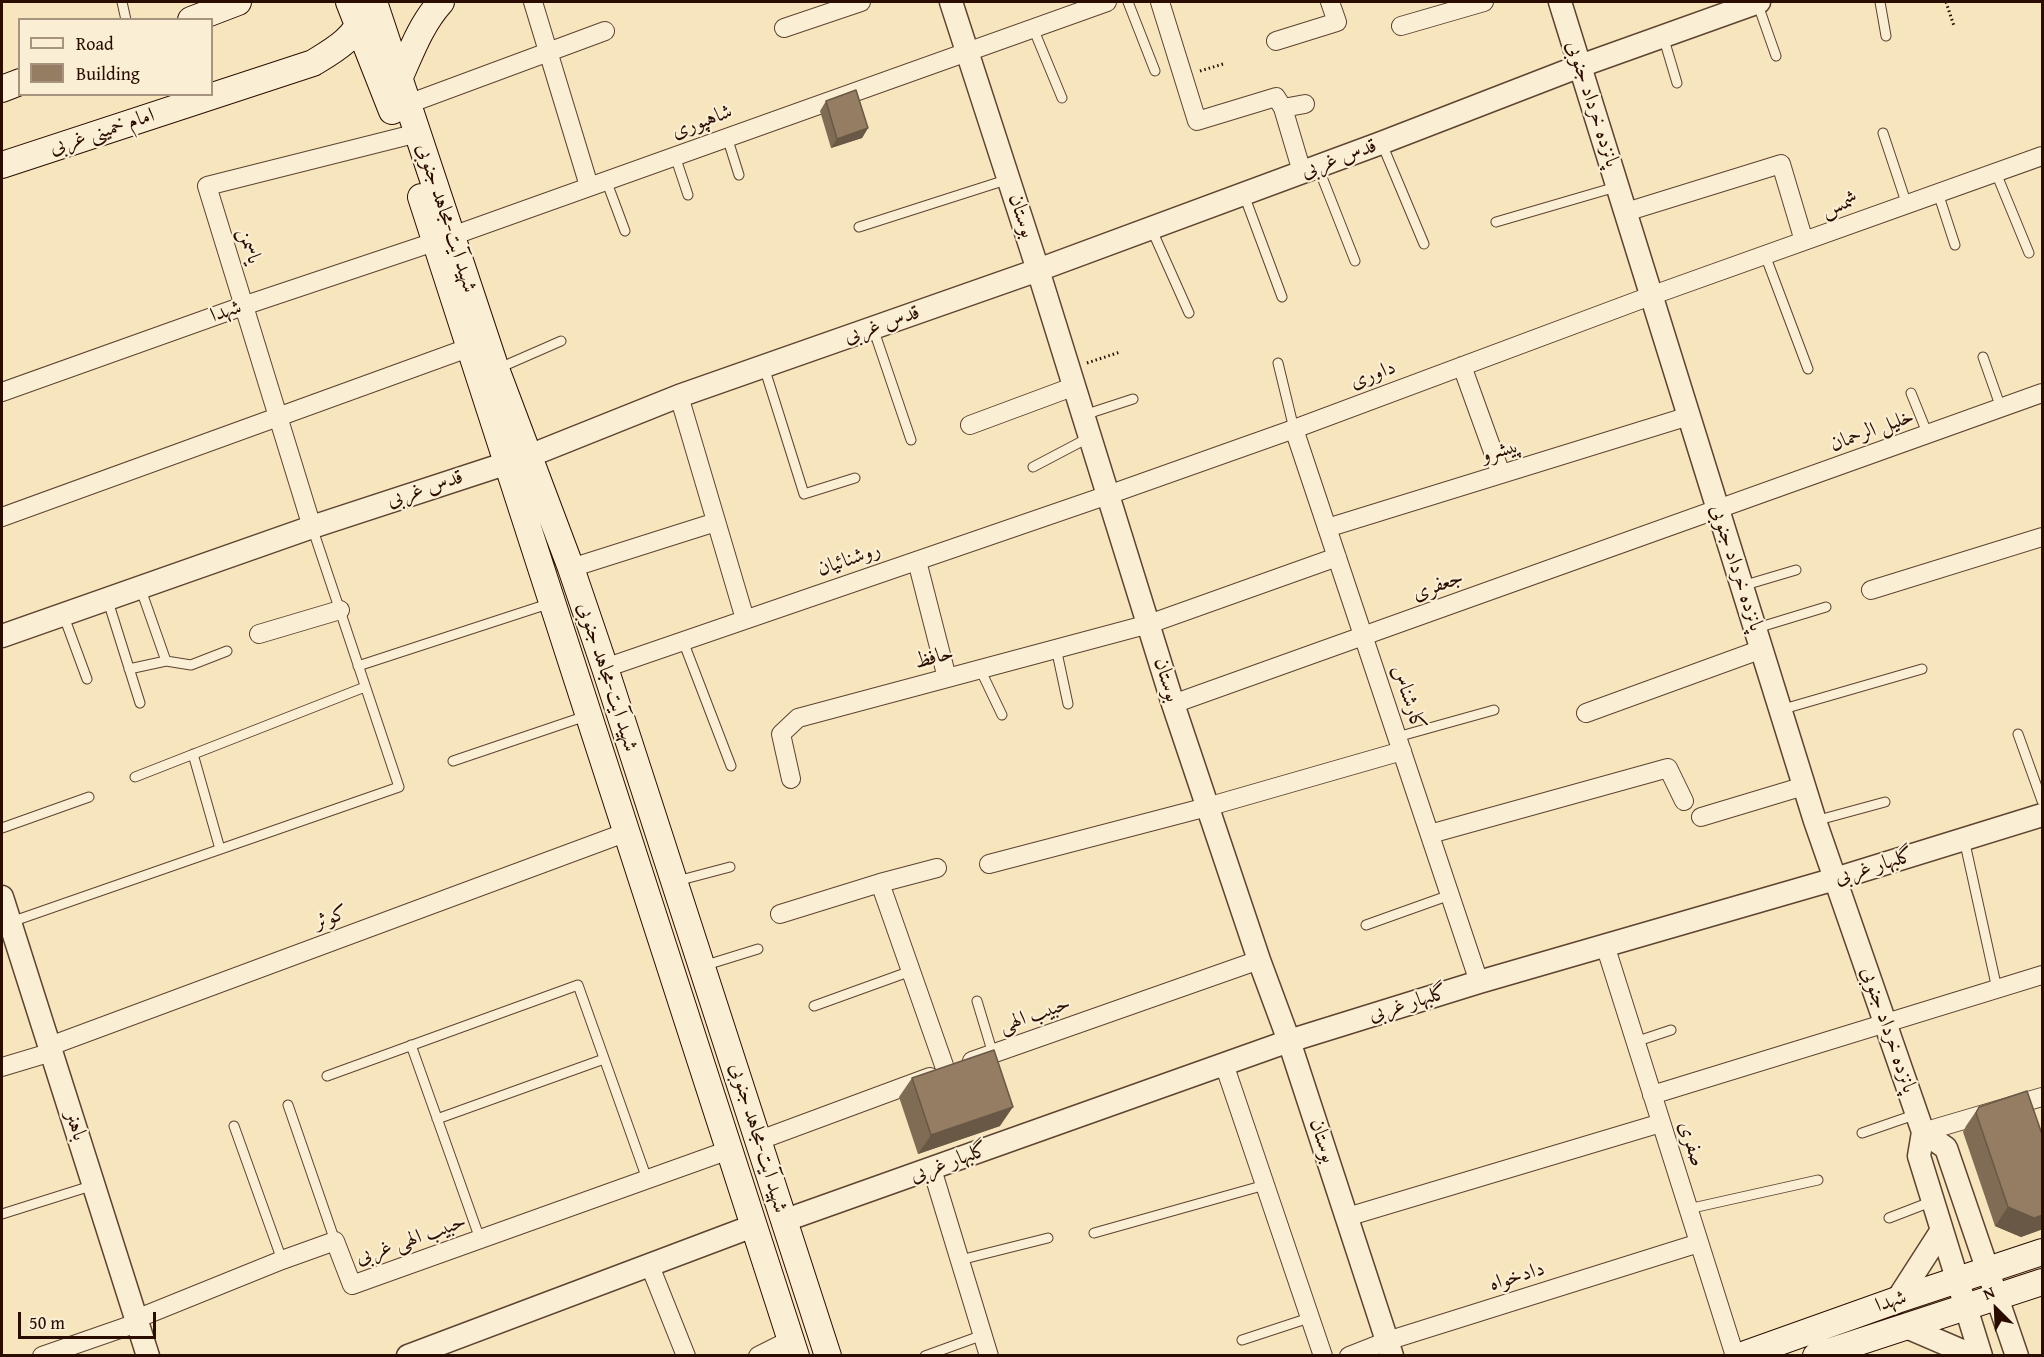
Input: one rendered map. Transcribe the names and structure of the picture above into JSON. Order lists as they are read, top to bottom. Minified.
{"streets":{"main road":["امام خمینی غربی","شهید آیت-مجاهد جنوبی","شهدا"],"street":["پانزده خرداد جنوبی","شاهپوری","قدس غربی","شمس","بوستان","یاسمن","داوری","خلیل الرحمان","پیشرو","روشنائیان","جعفری","حافظ","کارشناس","گلبهار غربی","کوثر","حبیب الهی","باهنر","صفری","حبیب الهی غربی","دادخواه"]},"crossings":[["پانزده خرداد جنوبی","قدس غربی"],["پانزده خرداد جنوبی","شمس"],["پانزده خرداد جنوبی","داوری"],["پانزده خرداد جنوبی","خلیل الرحمان"],["پانزده خرداد جنوبی","پیشرو"],["پانزده خرداد جنوبی","جعفری"],["پانزده خرداد جنوبی","گلبهار غربی"],["شاهپوری","بوستان"],["شاهپوری","شهید آیت-مجاهد جنوبی"],["شاهپوری","شهدا"],["امام خمینی غربی","شهید آیت-مجاهد جنوبی"],["قدس غربی","بوستان"],["قدس غربی","شهید آیت-مجاهد جنوبی"],["قدس غربی","یاسمن"],["شمس","داوری"],["بوستان","داوری"],["بوستان","روشنائیان"],["بوستان","جعفری"],["بوستان","حافظ"],["بوستان","گلبهار غربی"],["بوستان","حبیب الهی"],["بوستان","دادخواه"],["شهید آیت-مجاهد جنوبی","یاسمن"],["شهید آیت-مجاهد جنوبی","شهدا"],["شهید آیت-مجاهد جنوبی","روشنائیان"],["شهید آیت-مجاهد جنوبی","گلبهار غربی"],["شهید آیت-مجاهد جنوبی","کوثر"],["شهید آیت-مجاهد جنوبی","حبیب الهی"],["شهید آیت-مجاهد جنوبی","حبیب الهی غربی"],["یاسمن","شهدا"],["داوری","روشنائیان"],["داوری","کارشناس"],["خلیل الرحمان","جعفری"],["پیشرو","کارشناس"],["جعفری","کارشناس"],["حافظ","کارشناس"],["کارشناس","گلبهار غربی"],["گلبهار غربی","صفری"],["کوثر","باهنر"],["باهنر","حبیب الهی غربی"],["صفری","دادخواه"]],"legend":["Road","Building"],"scale_bar":"50 m","north":"top left"}
